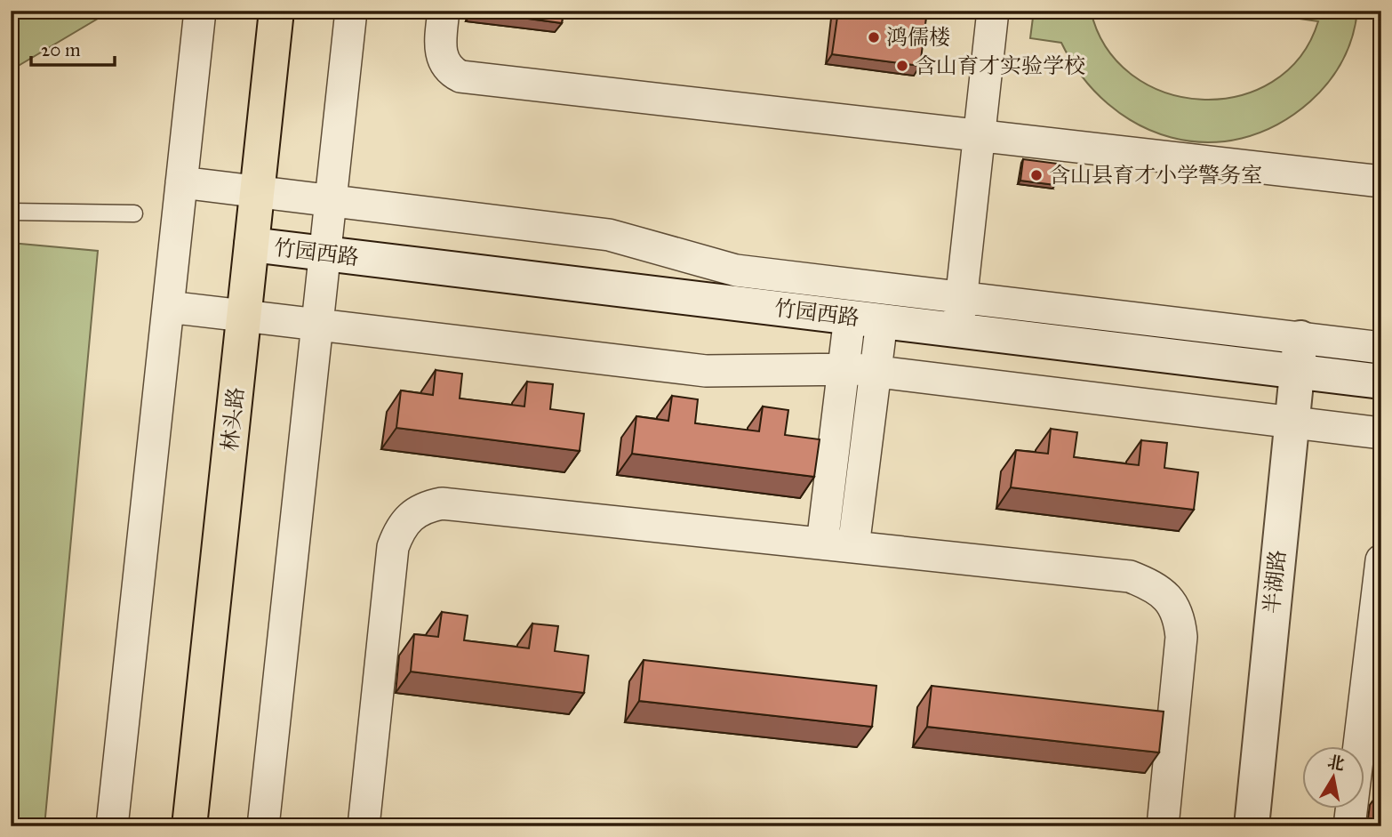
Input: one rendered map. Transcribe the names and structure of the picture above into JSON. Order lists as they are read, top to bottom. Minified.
{"streets":{"main road":["竹园西路","林头路","半湖路"]},"crossings":[["竹园西路","林头路"],["竹园西路","半湖路"]],"places":["鸿儒楼","含山育才实验学校","含山县育才小学警务室"],"scale_bar":"20 m","north":"top"}
